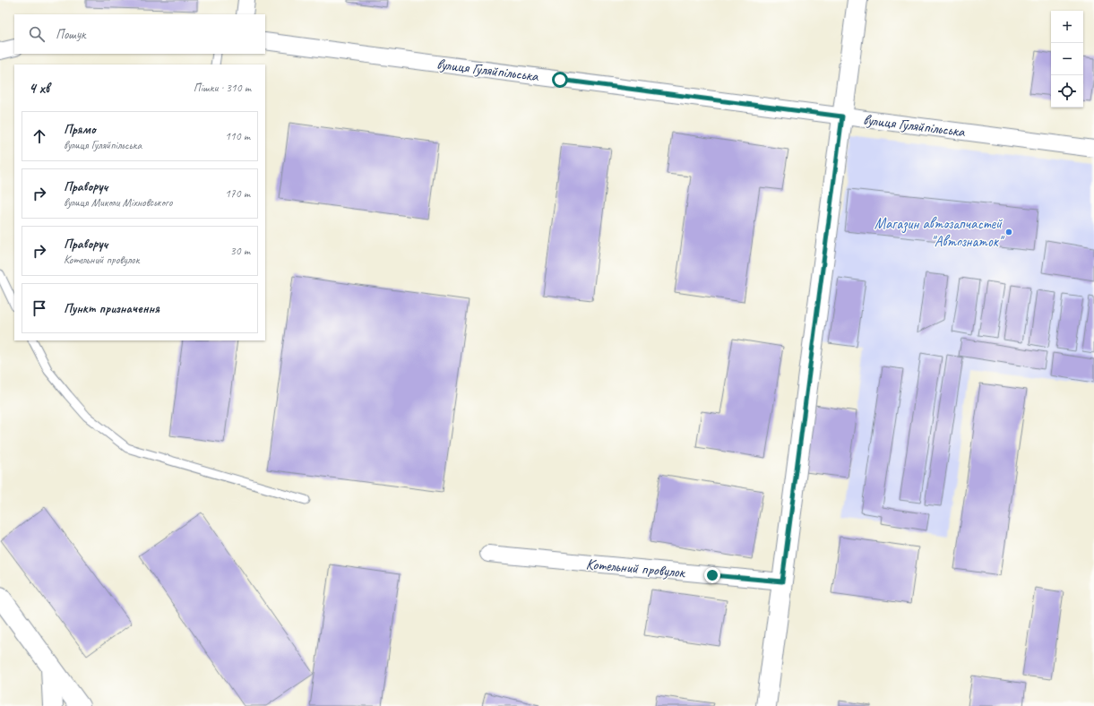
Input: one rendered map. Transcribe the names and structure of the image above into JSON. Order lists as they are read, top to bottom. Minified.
{"streets":{"street":["вулиця Гуляйпільська","Котельний провулок"]},"places":["Магазин автозапчастей \"Автознаток\""],"page":{"map_buttons":["+","−"],"search":"Пошук","heading":["4 хв","Пішки · 310 m"],"list":[["Прямо","вулиця Гуляйпільська","110 m"],["Праворуч","вулиця Миколи Міхновського","170 m"],["Праворуч","Котельний провулок","30 m"],"Пункт призначення"]}}
